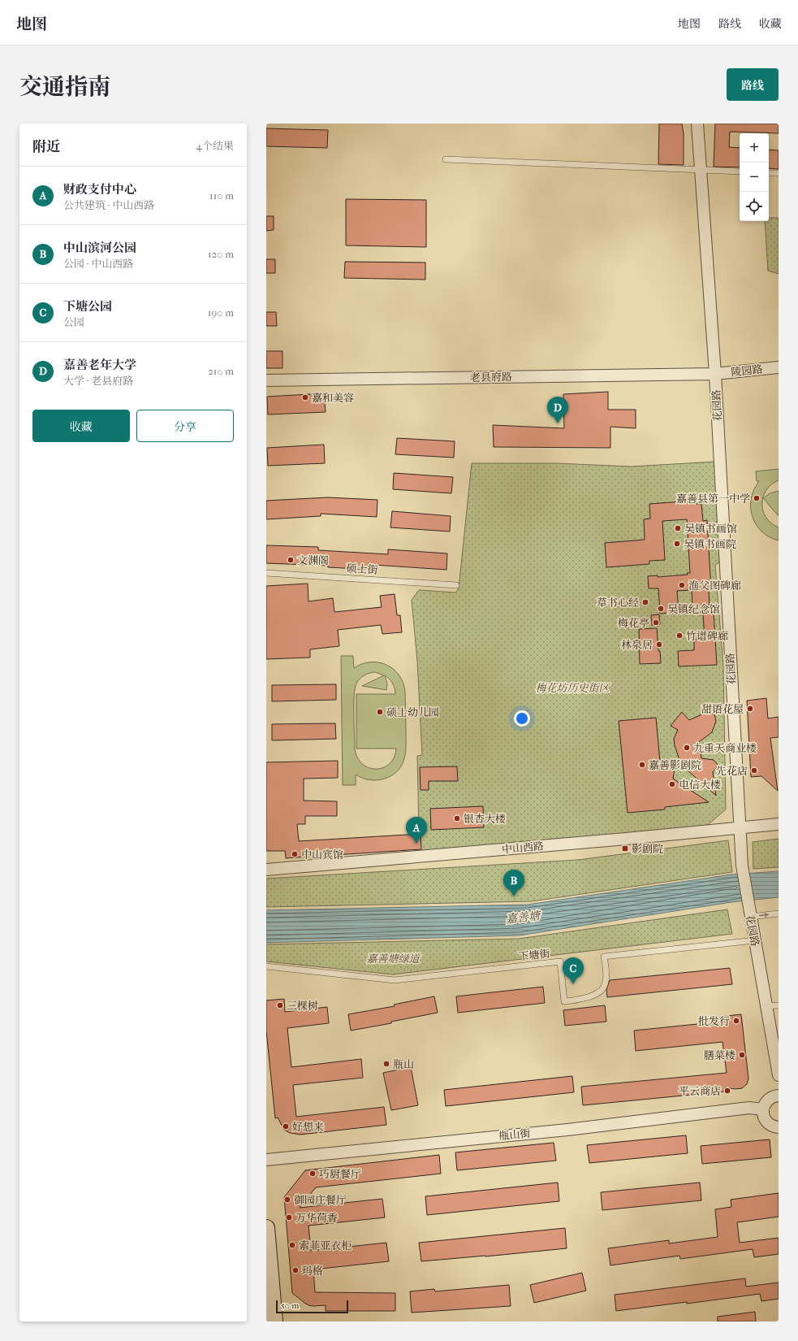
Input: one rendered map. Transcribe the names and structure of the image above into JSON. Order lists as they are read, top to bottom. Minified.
{"streets":{"street":["陵园路","老县府路","花园路","中山西路","甁山街"],"lane":["硕士街","下塘街"]},"crossings":[["陵园路","老县府路"],["陵园路","花园路"],["老县府路","花园路"],["花园路","中山西路"],["花园路","下塘街"]],"water":["嘉善塘"],"parks":["梅花坊历史街区","嘉善塘绿道"],"places":{"other":["嘉和美容","嘉善县第一中学","吴镇书画馆","吴镇书画院","文渊阁","渔父图碑廊","草书心经","吴镇纪念馆","梅花亭","竹谱碑廊","林泉居","甜语花屋","硕士幼儿园","九重天商业楼","嘉善影剧院","先花店","电信大楼","银杏大楼","中山宾馆","三棵树","批发行","膳菜楼","瓶山","平云商店","好想来","巧厨餐厅","御园庄餐厅","万华荷香","索菲亚衣柜","玛格"],"transit":["影剧院"]},"scale_bar":"50 m","page":{"header":"地图","nav":["地图","路线","收藏"],"title":"交通指南","buttons":["路线",["收藏","分享"]],"heading":["附近","4个结果"],"map_buttons":["+","−"],"list":[{"mark":"A","name":"财政支付中心","note":"公共建筑 · 中山西路","value":"110 m"},{"mark":"B","name":"中山滨河公园","note":"公园 · 中山西路","value":"120 m"},{"mark":"C","name":"下塘公园","note":"公园","value":"190 m"},{"mark":"D","name":"嘉善老年大学","note":"大学 · 老县府路","value":"210 m"}],"pins":["D","A","B","C"],"scale":"50 m"}}
